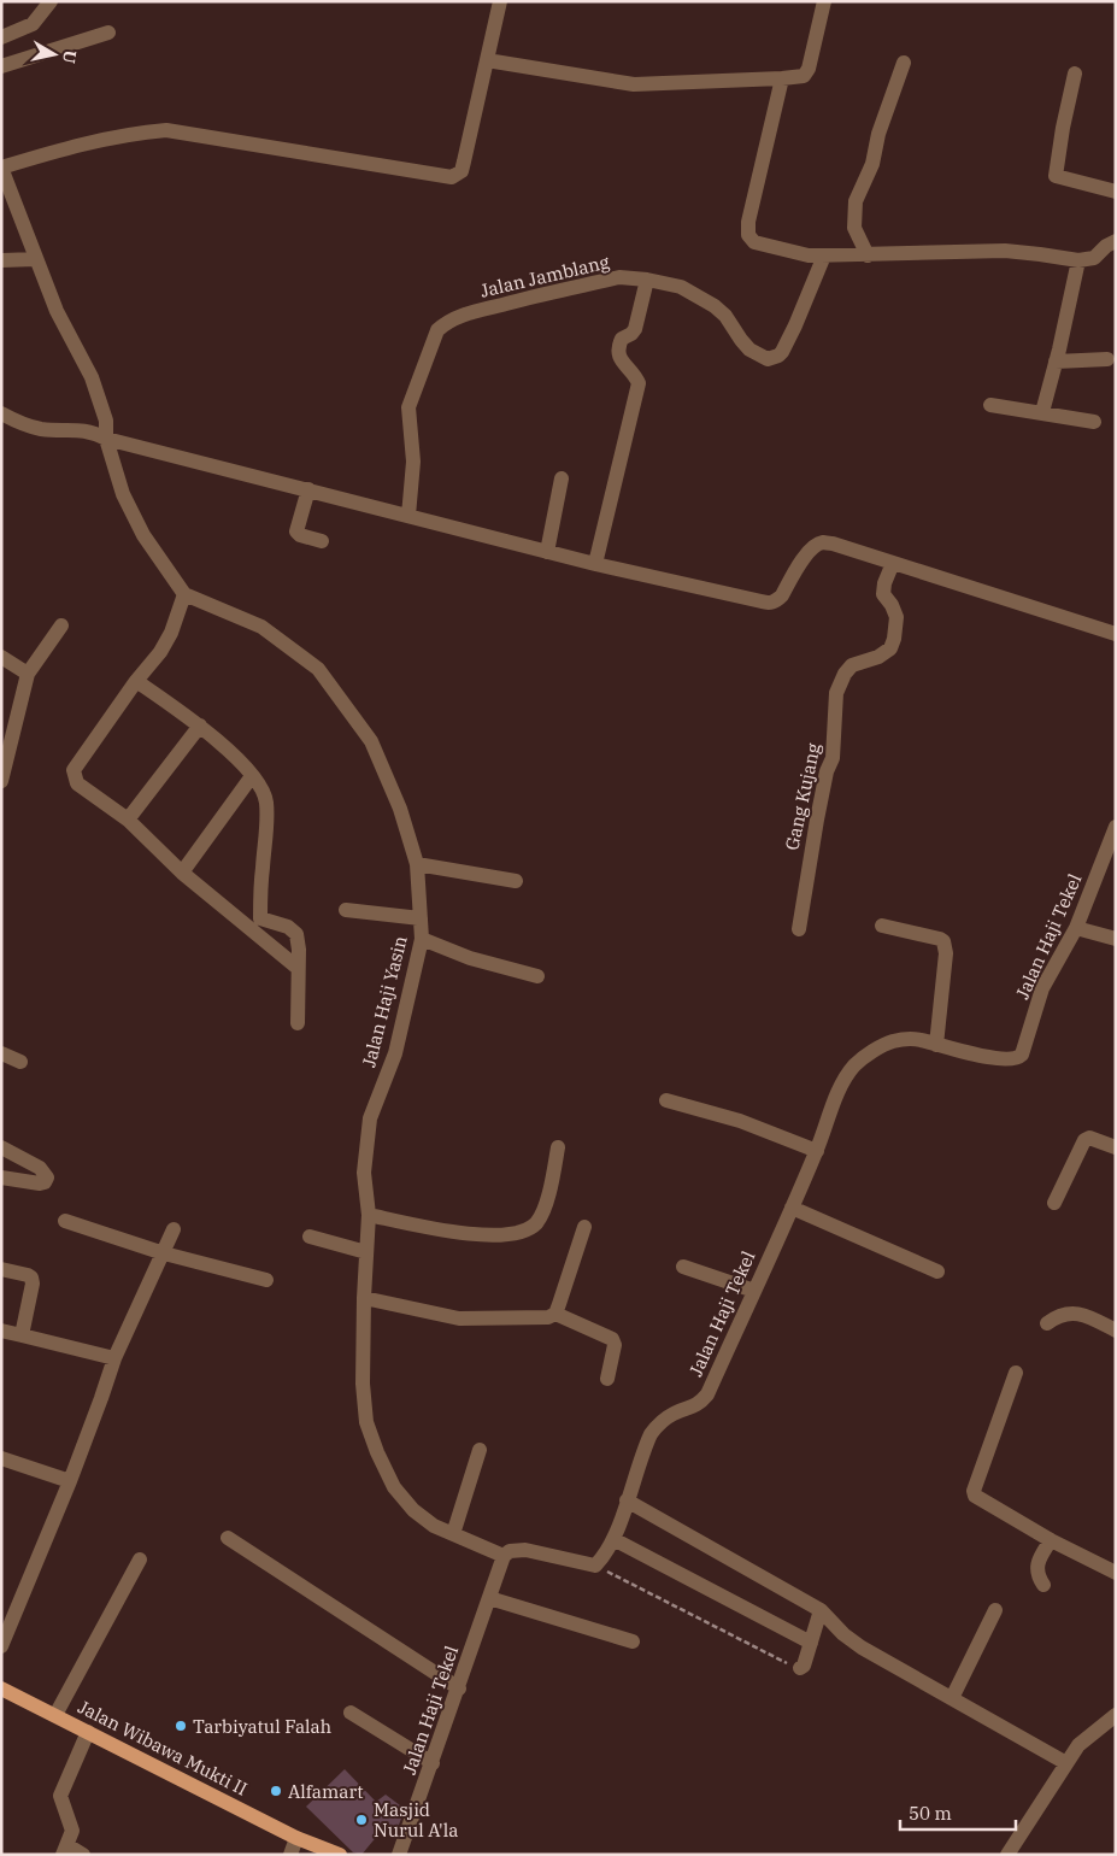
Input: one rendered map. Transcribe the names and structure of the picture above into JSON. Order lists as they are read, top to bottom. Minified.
{"streets":{"main road":["Jalan Wibawa Mukti II"],"street":["Jalan Jamblang","Gang Kujang","Jalan Haji Tekel","Jalan Haji Yasin"]},"crossings":[["Jalan Haji Tekel","Jalan Haji Yasin"]],"places":["Tarbiyatul Falah","Alfamart","Masjid Nurul A'la"],"scale_bar":"50 m","north":"right"}
